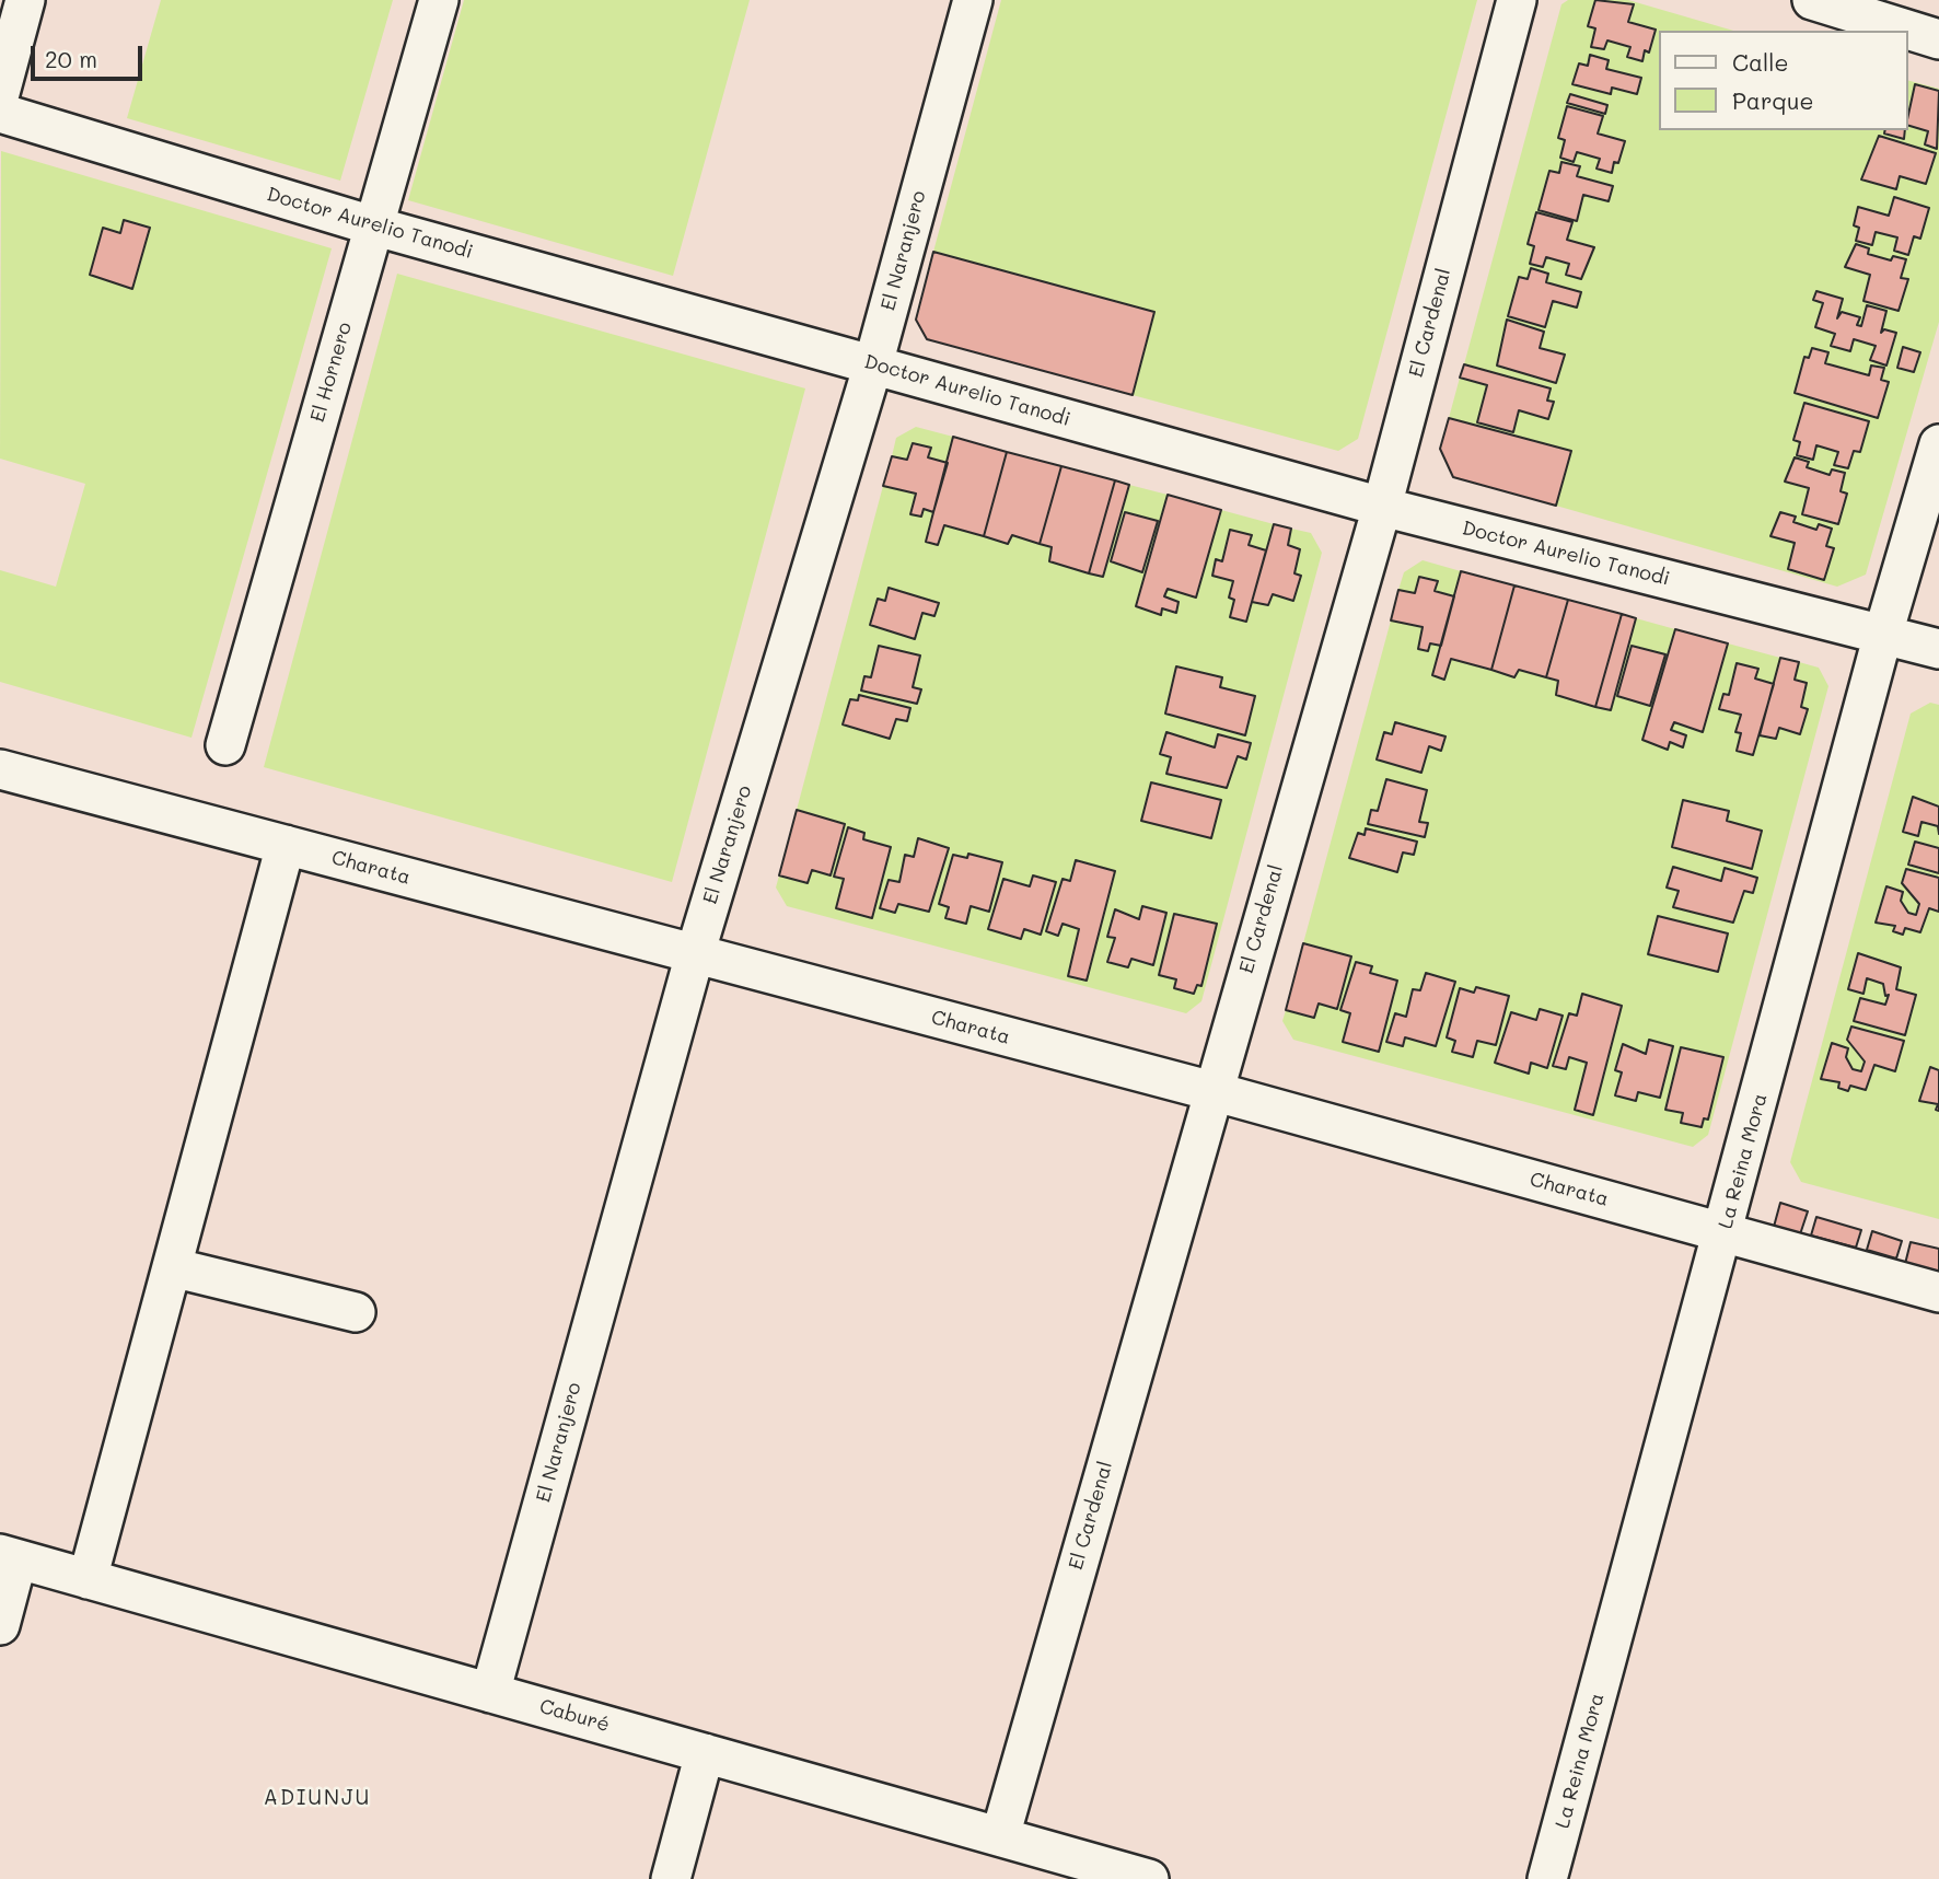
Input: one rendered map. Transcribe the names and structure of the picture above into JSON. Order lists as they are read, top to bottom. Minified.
{"streets":{"street":["Doctor Aurelio Tanodi","El Naranjero","El Cardenal","El Hornero","Charata","La Reina Mora","Caburé"]},"crossings":[["Doctor Aurelio Tanodi","El Naranjero"],["Doctor Aurelio Tanodi","El Cardenal"],["Doctor Aurelio Tanodi","El Hornero"],["Doctor Aurelio Tanodi","La Reina Mora"],["El Naranjero","Charata"],["El Naranjero","Caburé"],["El Cardenal","Charata"],["El Cardenal","Caburé"],["Charata","La Reina Mora"]],"districts":["ADIUNJU"],"legend":["Calle","Parque"],"scale_bar":"20 m"}
